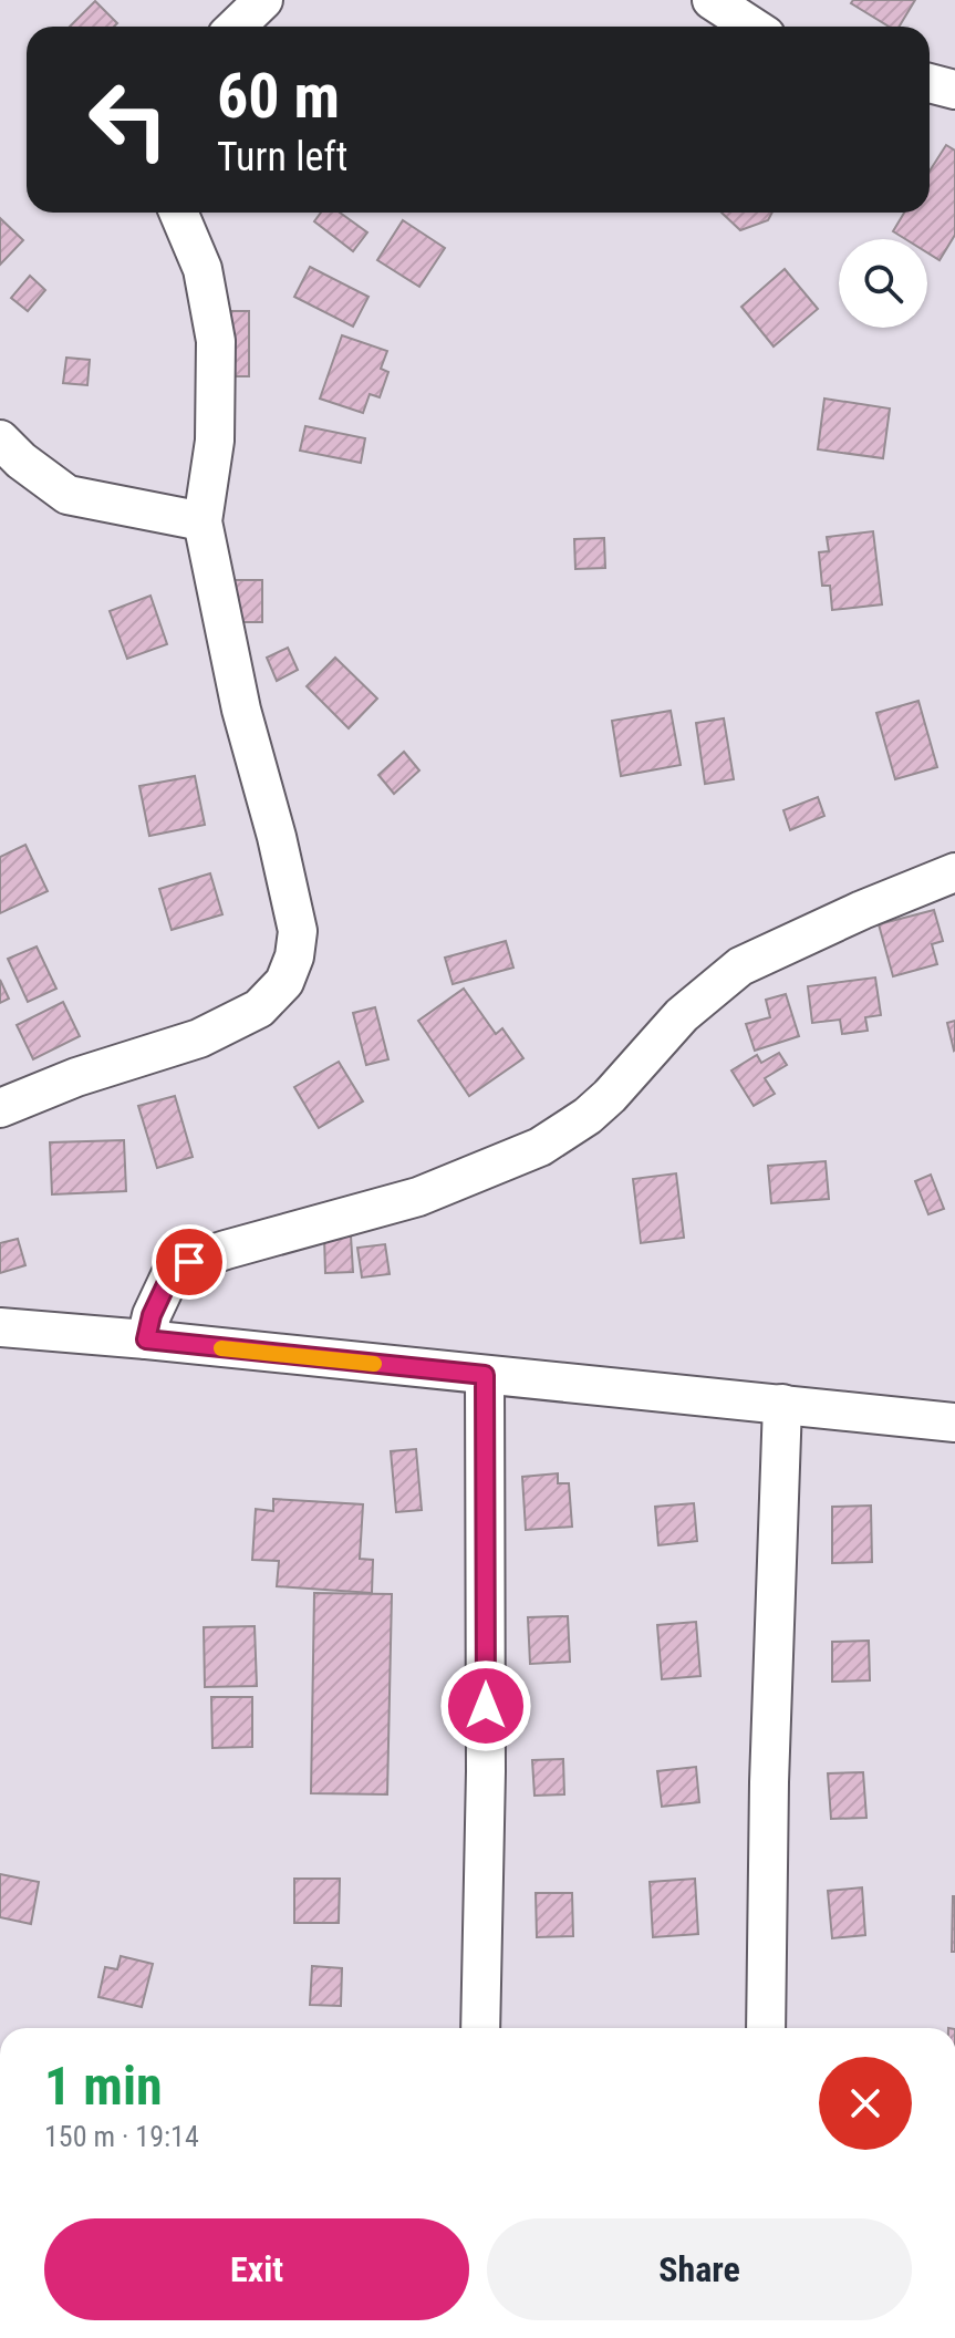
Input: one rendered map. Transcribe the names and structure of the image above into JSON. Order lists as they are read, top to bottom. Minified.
{"page":{"turn":["60 m","Turn left"],"heading":["1 min","150 m · 19:14"],"buttons":["Exit","Share"]}}
